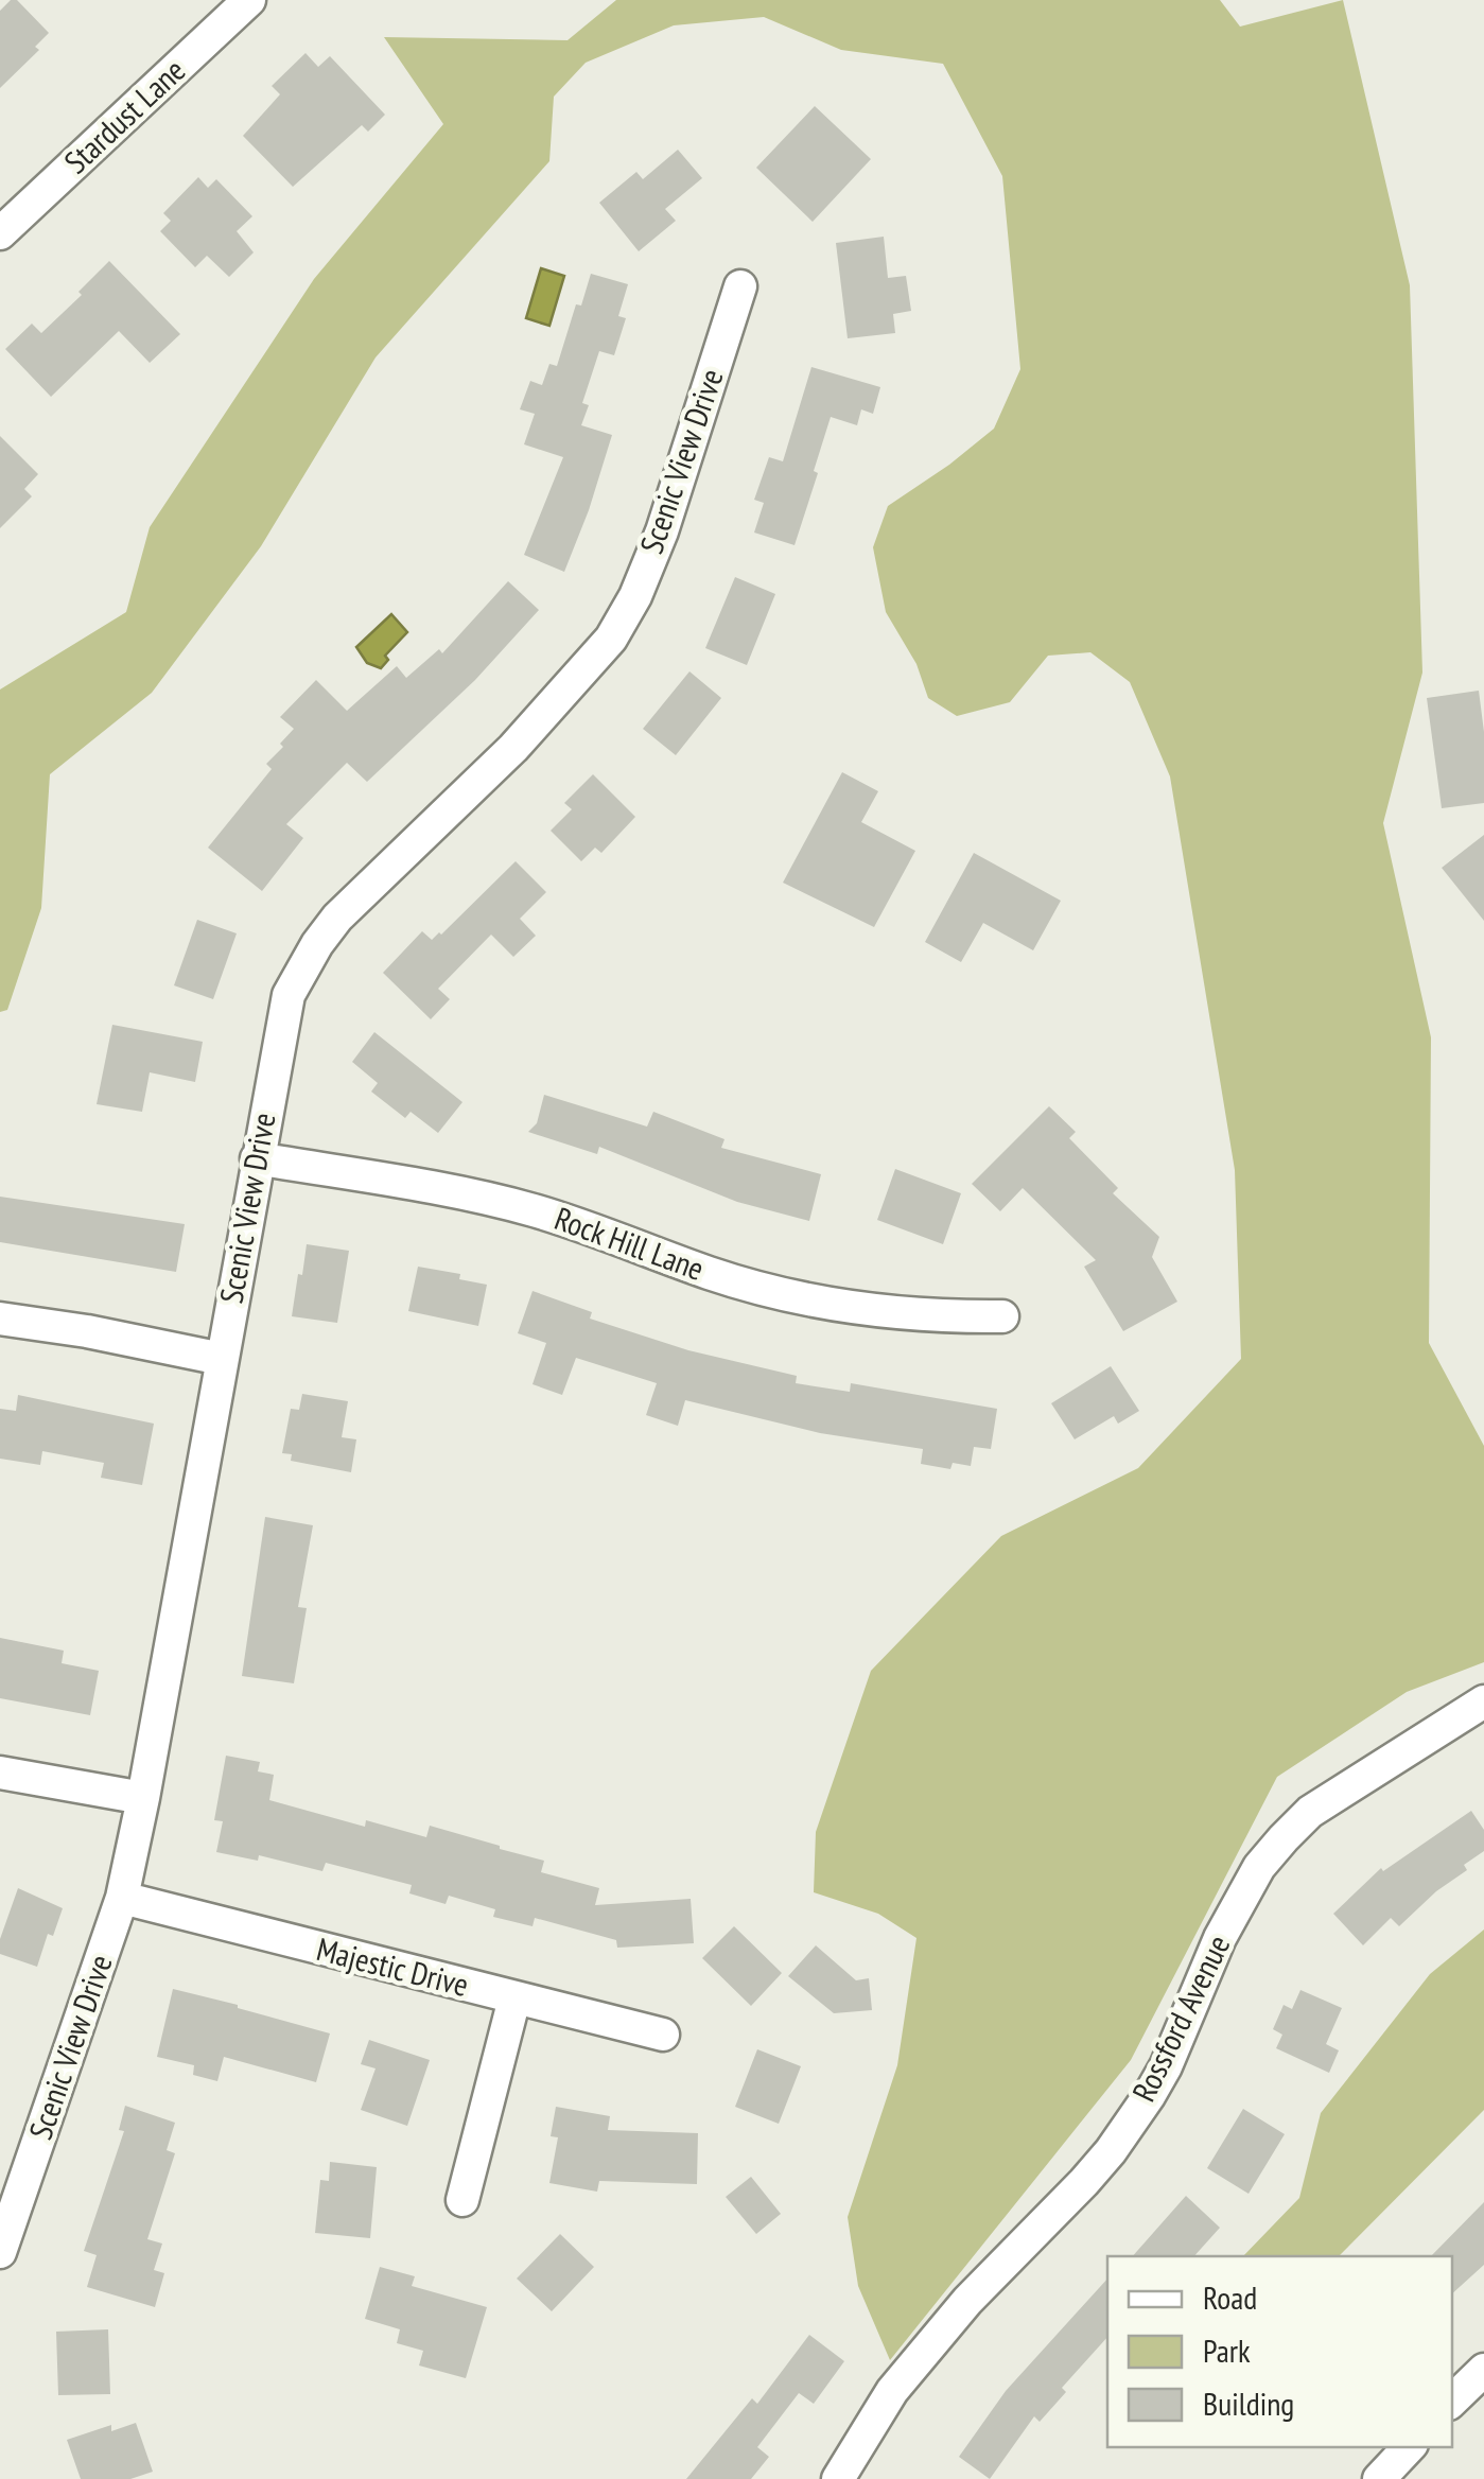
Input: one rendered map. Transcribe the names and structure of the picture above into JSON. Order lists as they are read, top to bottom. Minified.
{"streets":{"street":["Stardust Lane","Scenic View Drive","Rock Hill Lane","Majestic Drive","Rossford Avenue"]},"crossings":[["Scenic View Drive","Rock Hill Lane"],["Scenic View Drive","Majestic Drive"]],"legend":["Road","Park","Building"]}
